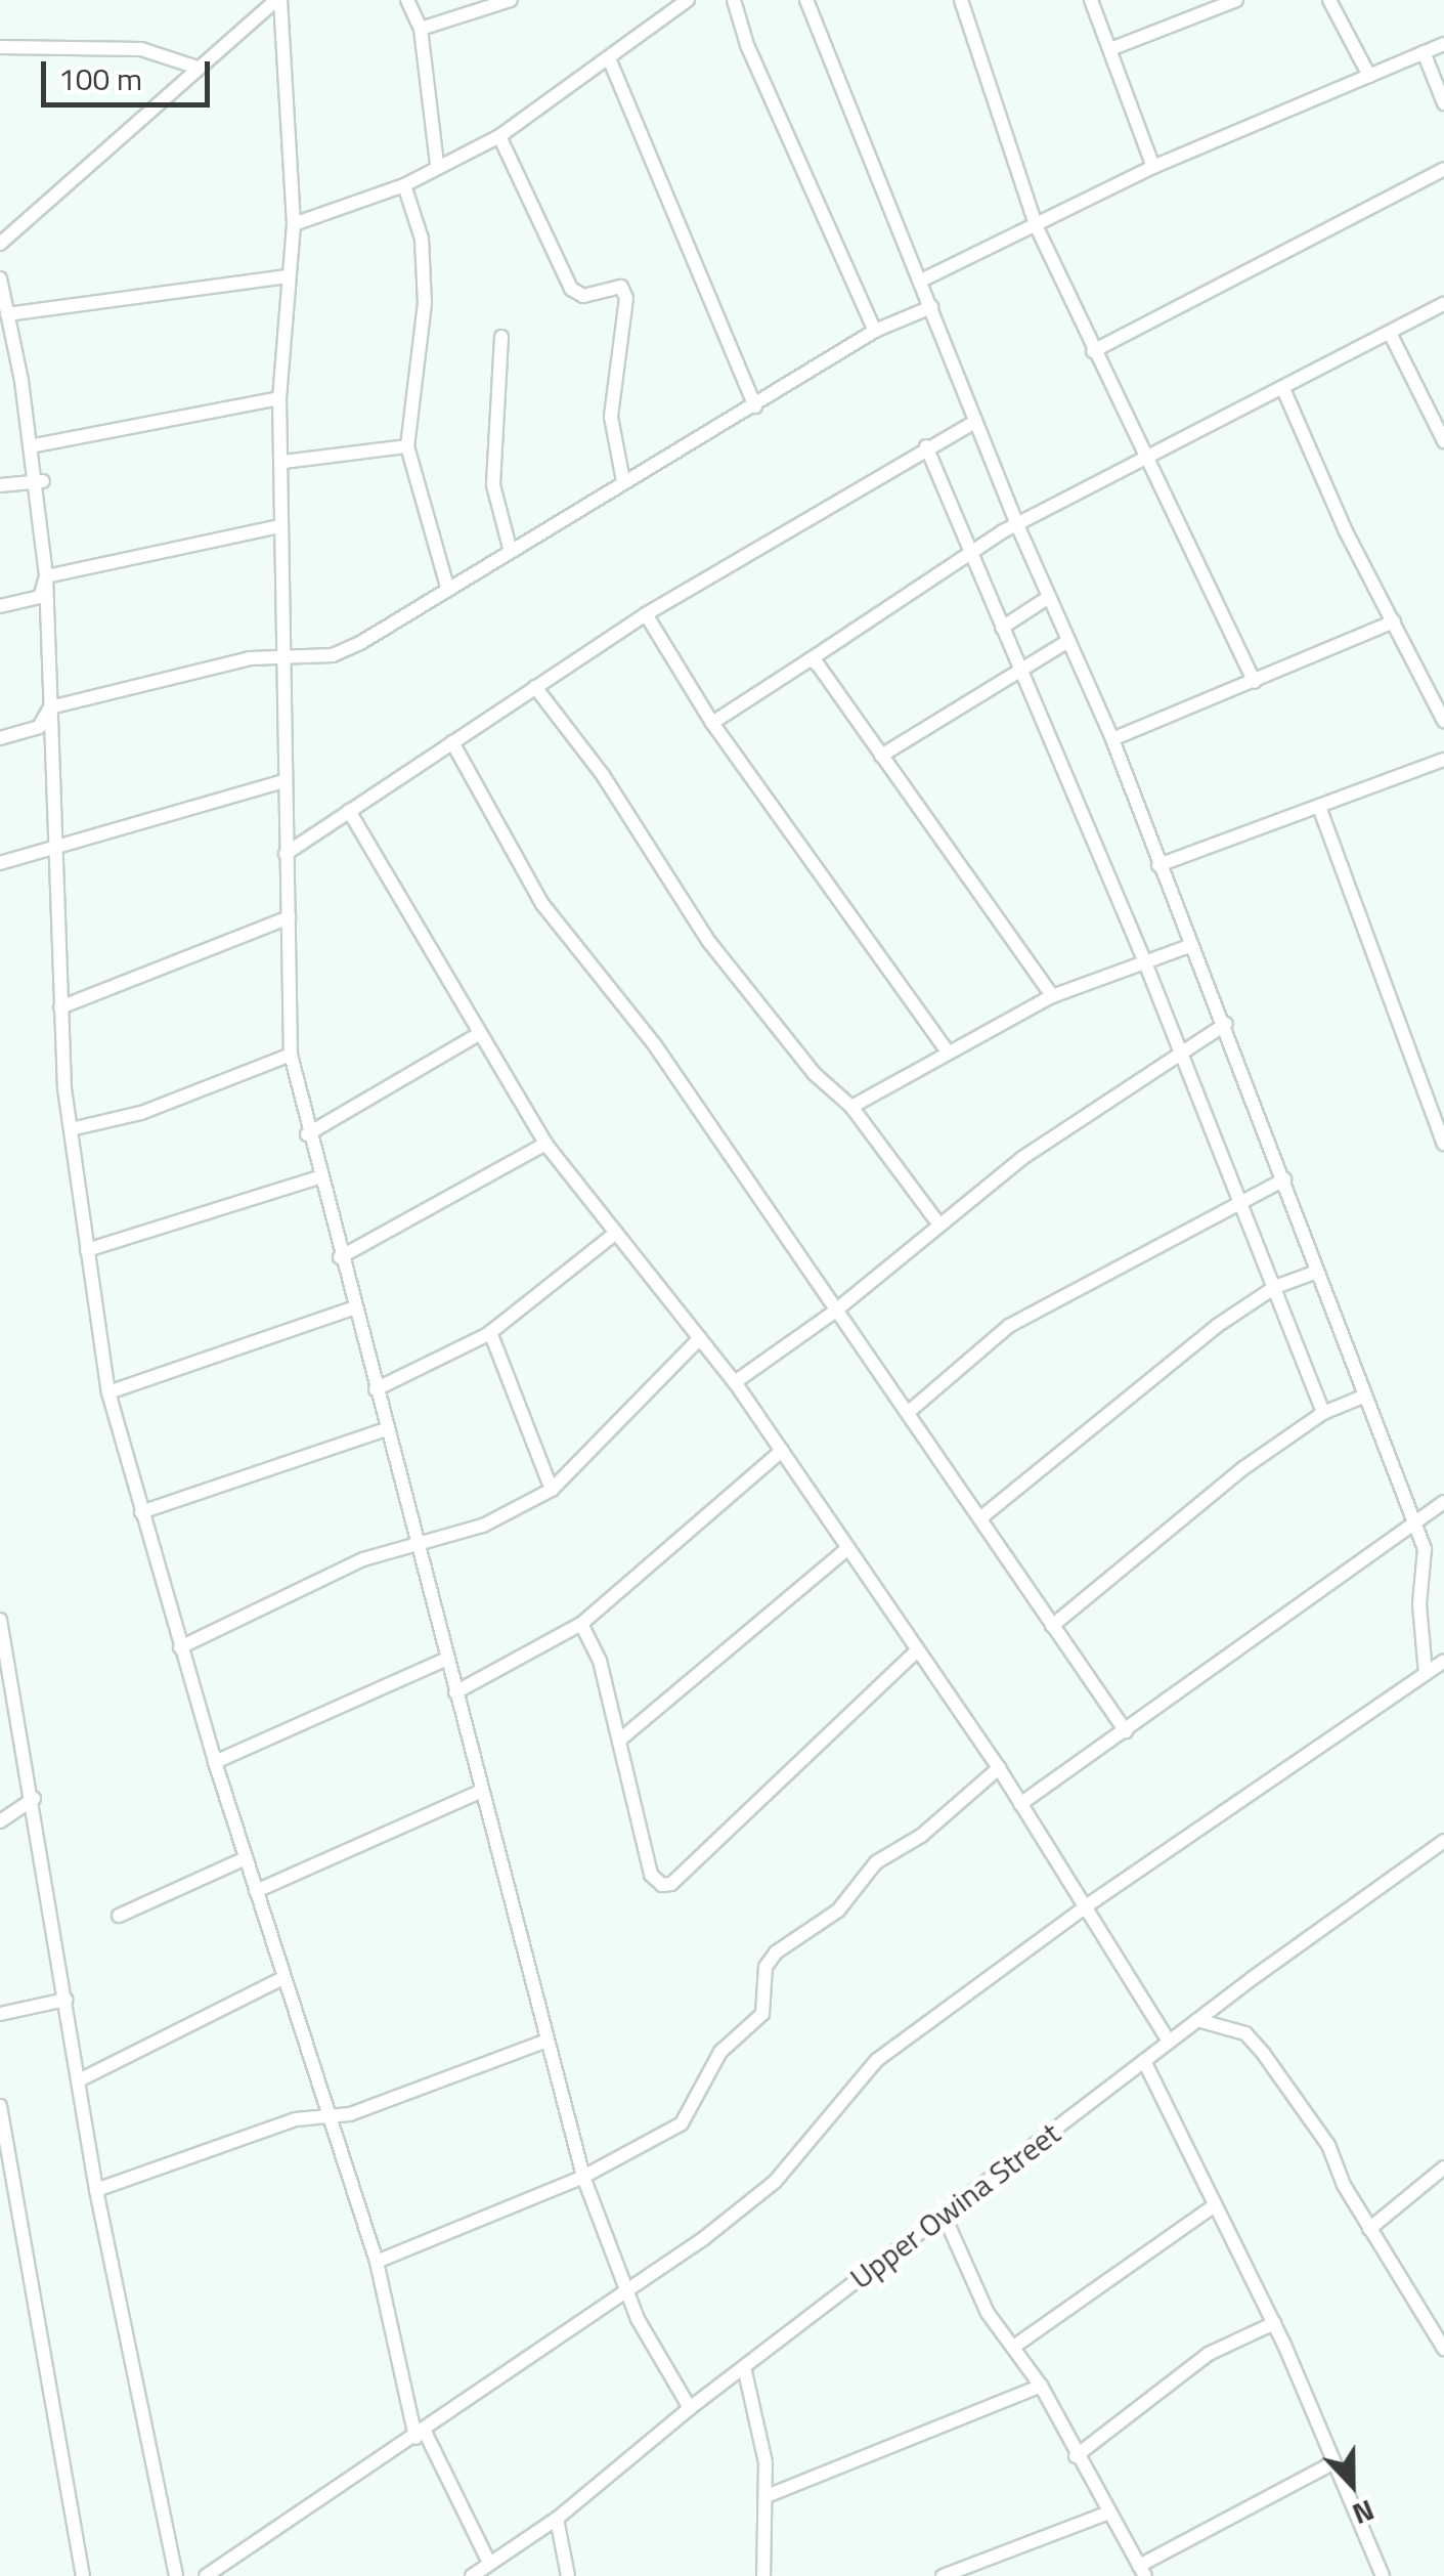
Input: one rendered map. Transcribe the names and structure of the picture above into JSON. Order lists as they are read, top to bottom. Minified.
{"streets":{"street":["Upper Owina Street"]},"scale_bar":"100 m","north":"bottom"}
